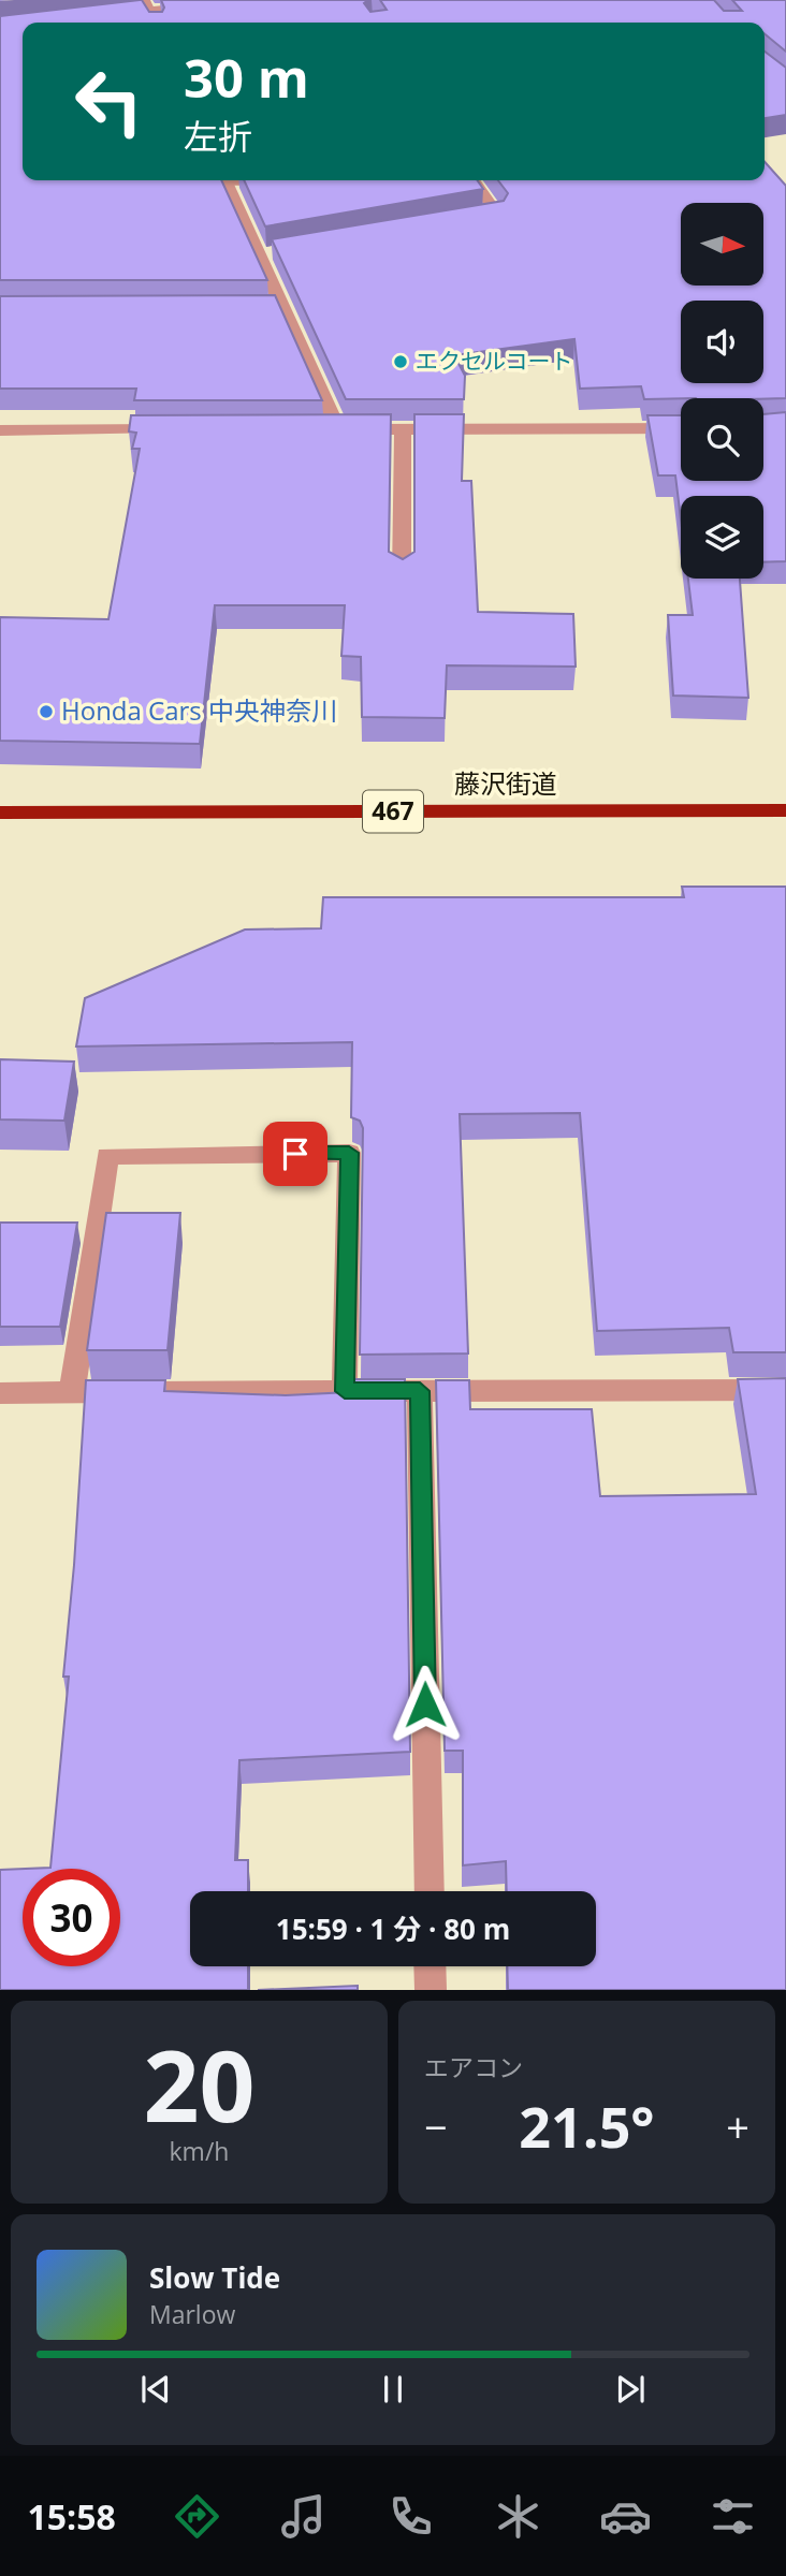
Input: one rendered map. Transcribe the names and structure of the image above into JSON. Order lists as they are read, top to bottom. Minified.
{"streets":{"highway":["藤沢街道","467"]},"places":["エクセルコート","Honda Cars 中央神奈川"],"north":"right","page":{"turn":["30 m","左折"],"limit":"30","trip":"15:59 · 1 分 · 80 m","tile":[["20","km/h"],"エアコン"],"heat":["−","21.5°","+"],"song":["Slow Tide","Marlow"],"tabs":"15:58"}}
